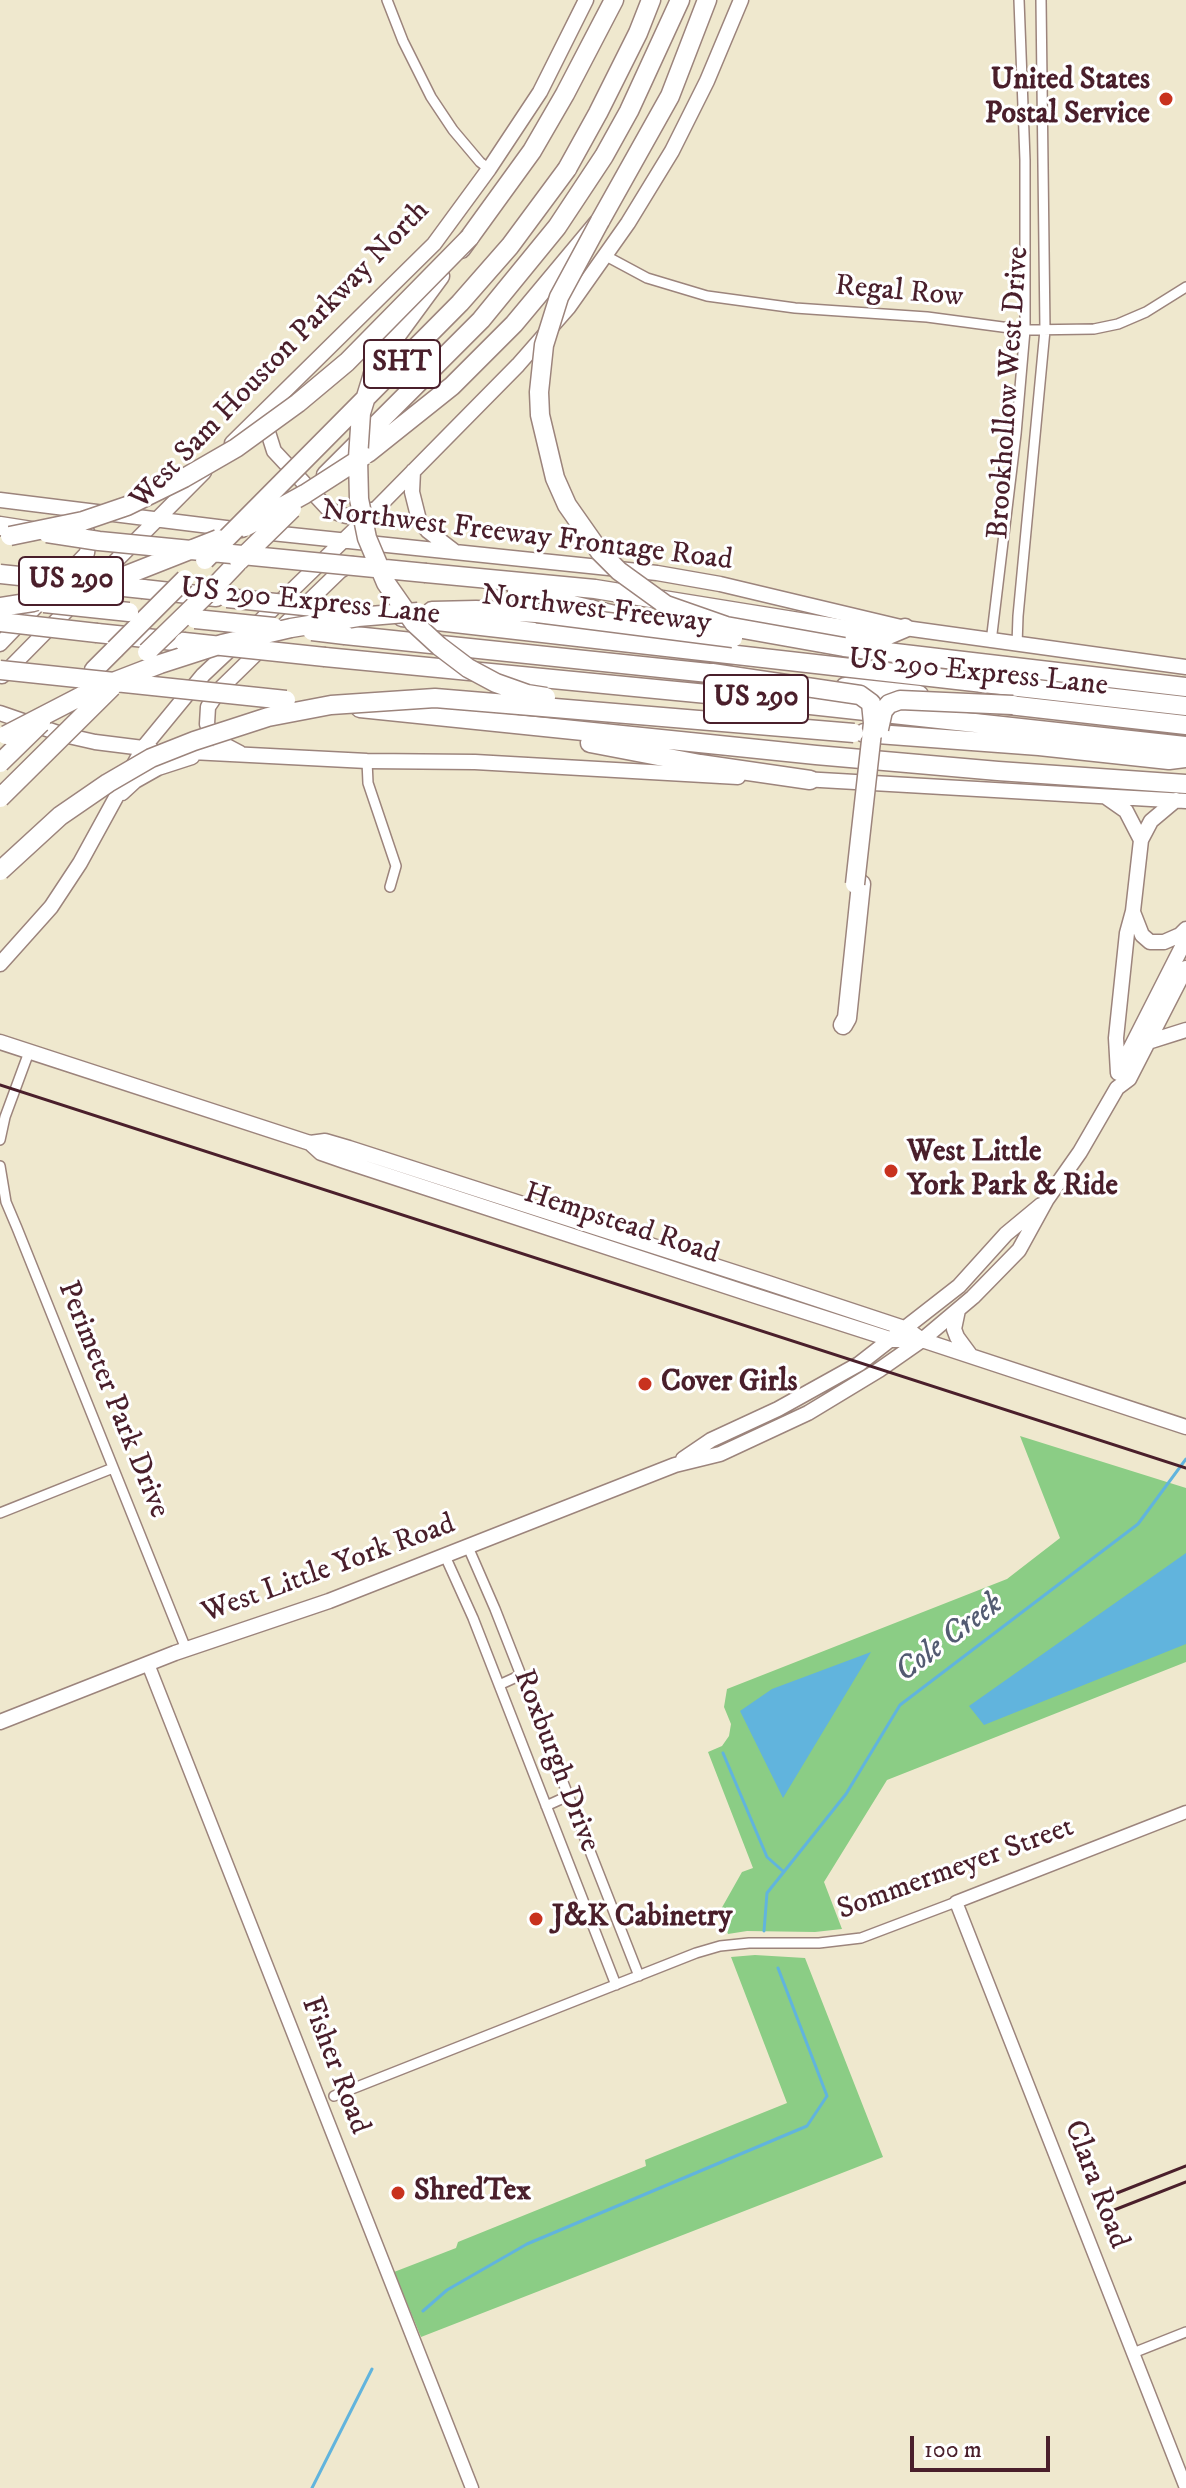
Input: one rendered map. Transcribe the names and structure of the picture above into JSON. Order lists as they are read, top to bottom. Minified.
{"streets":{"highway":["SHT","US 290","US 290 Express Lane","Northwest Freeway"],"main road":["West Sam Houston Parkway North","Northwest Freeway Frontage Road","Hempstead Road","West Little York Road"],"street":["Regal Row","Brookhollow West Drive","Perimeter Park Drive","Roxburgh Drive","Sommermeyer Street","Fisher Road","Clara Road"]},"crossings":[["Regal Row","Brookhollow West Drive"],["West Sam Houston Parkway North","Northwest Freeway Frontage Road"],["Brookhollow West Drive","Northwest Freeway Frontage Road"],["Hempstead Road","West Little York Road"],["Perimeter Park Drive","West Little York Road"],["West Little York Road","Roxburgh Drive"],["West Little York Road","Fisher Road"],["Roxburgh Drive","Sommermeyer Street"],["Sommermeyer Street","Clara Road"]],"water":["Cole Creek"],"places":["United States Postal Service","West Little York Park & Ride","Cover Girls","J&K Cabinetry","ShredTex"],"scale_bar":"100 m"}
